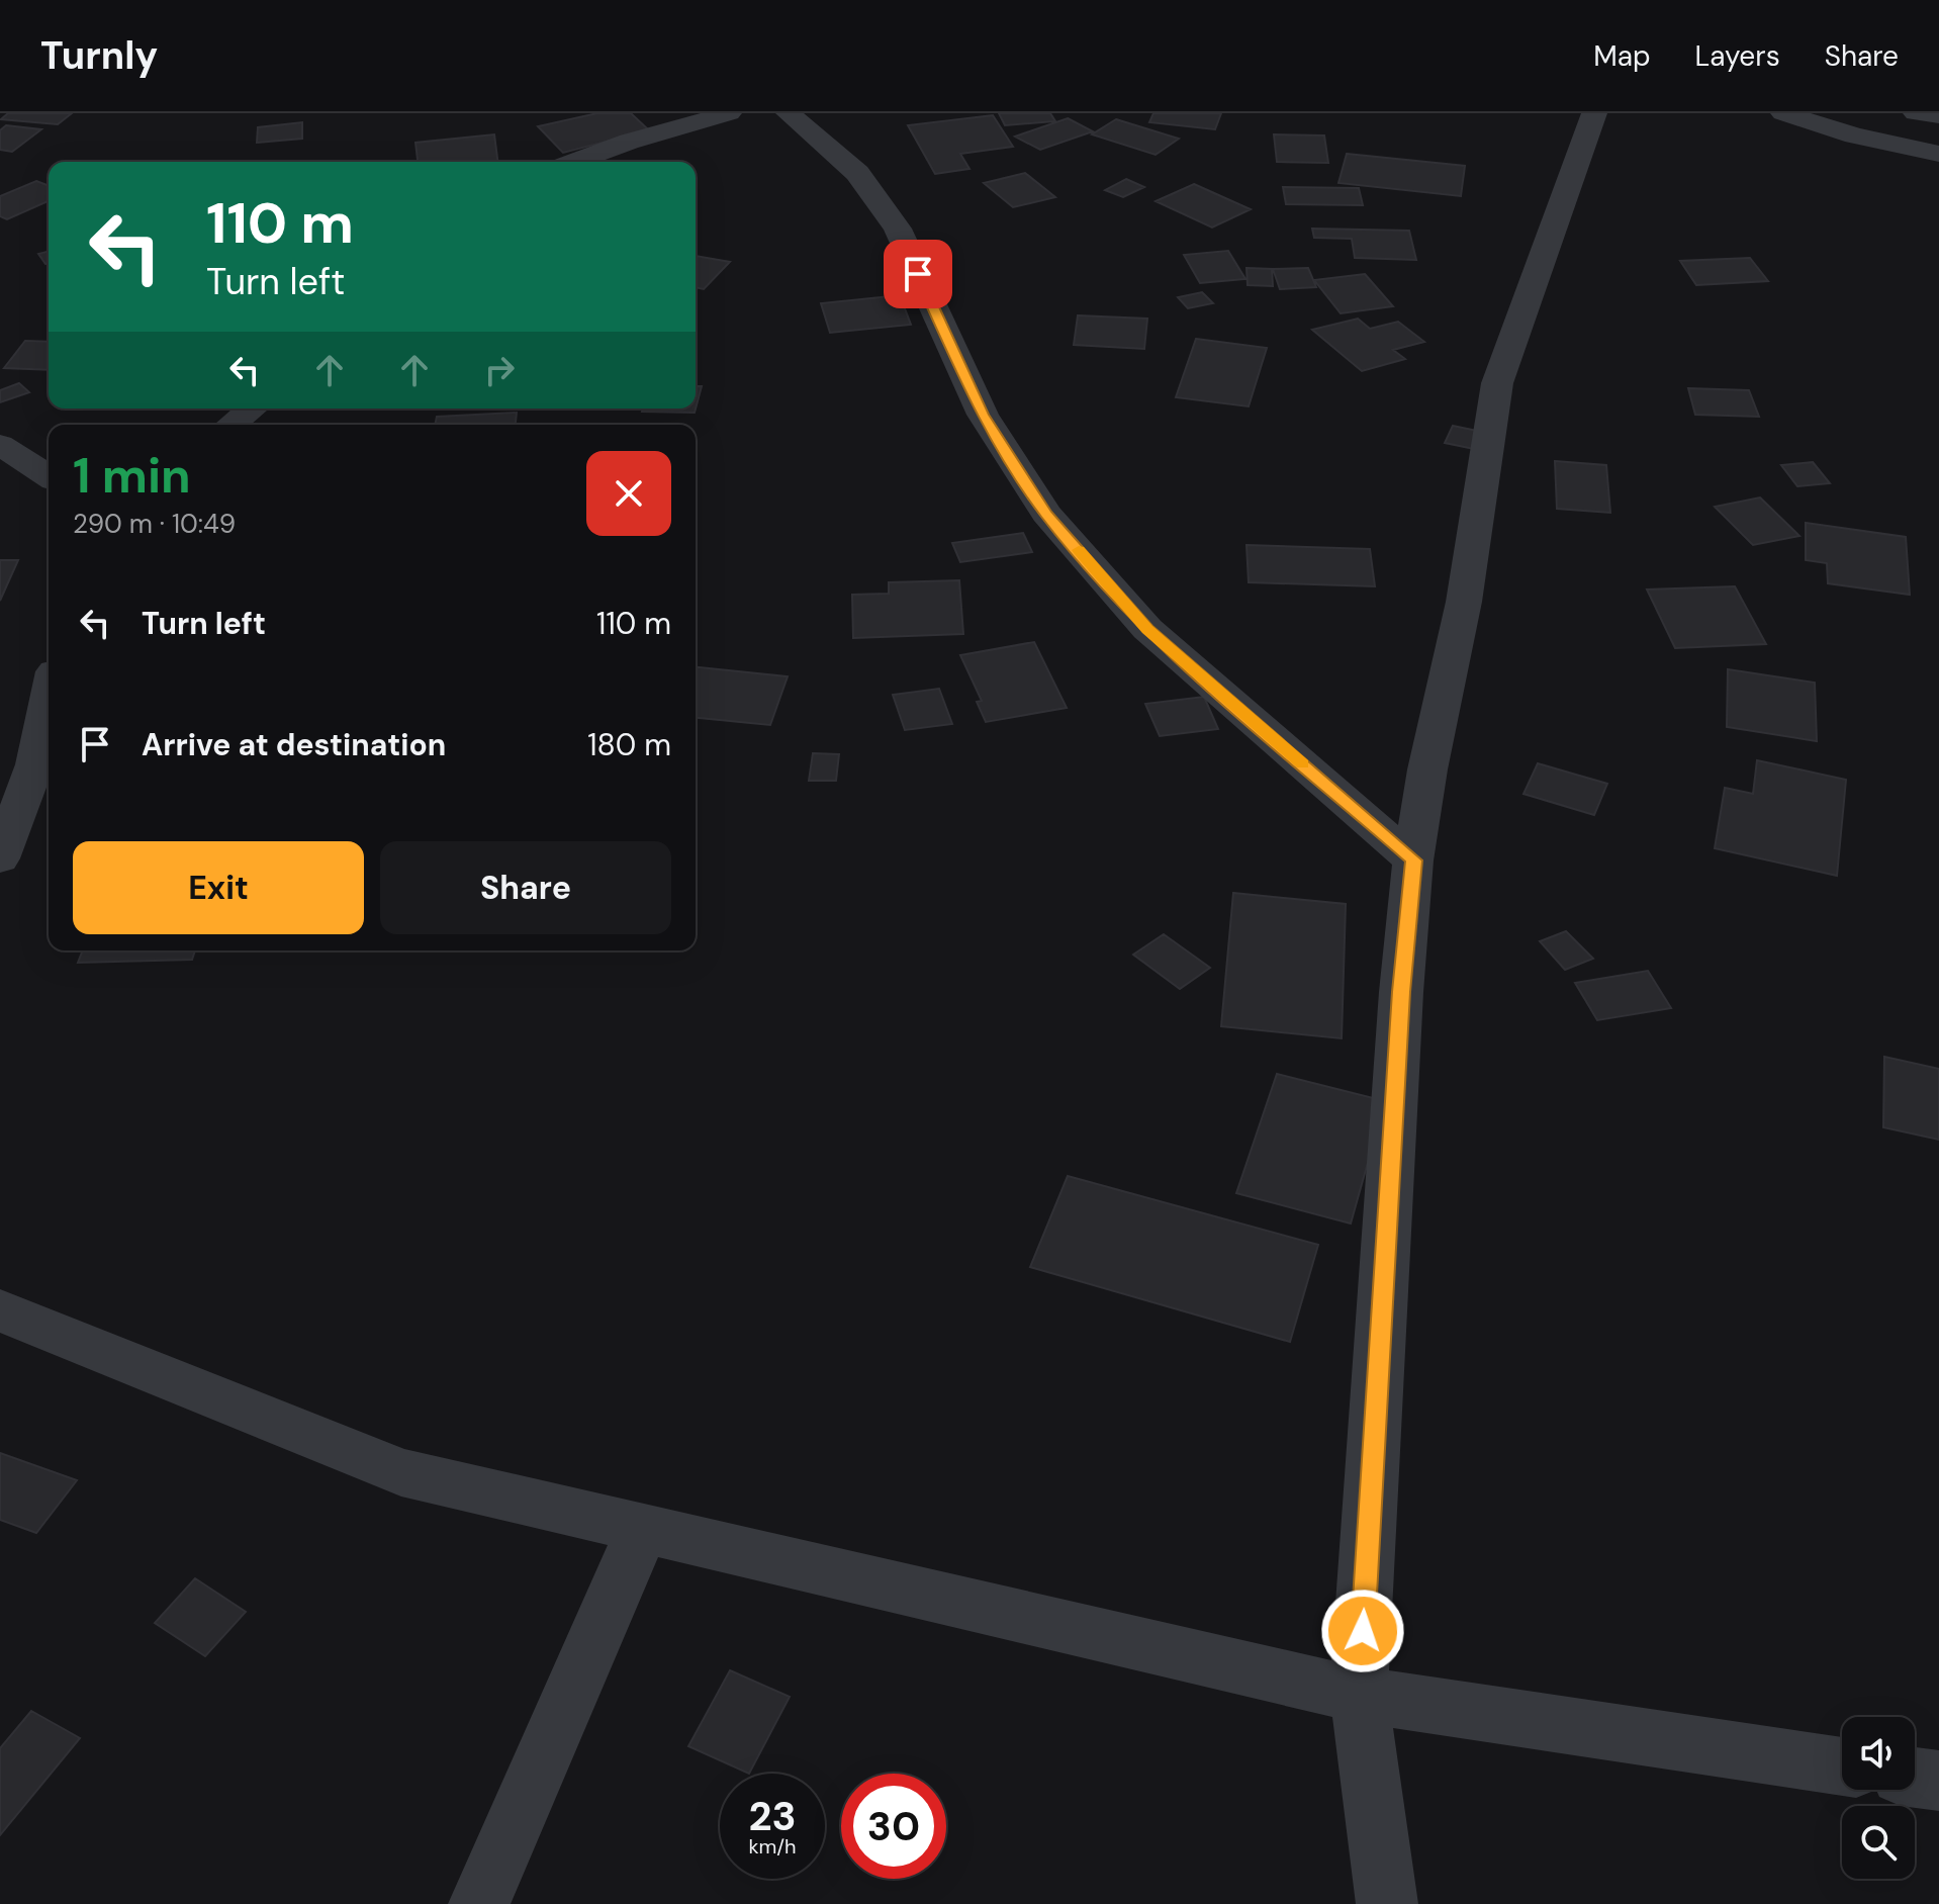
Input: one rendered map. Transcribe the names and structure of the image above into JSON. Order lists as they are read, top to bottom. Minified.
{"page":{"header":"Turnly","nav":["Map","Layers","Share"],"turn":["110 m","Turn left"],"heading":["1 min","290 m · 10:49"],"list":[{"name":"Turn left","value":"110 m"},{"name":"Arrive at destination","value":"180 m"}],"buttons":["Exit","Share"],"speed":"23 km/h","limit":"30"}}
